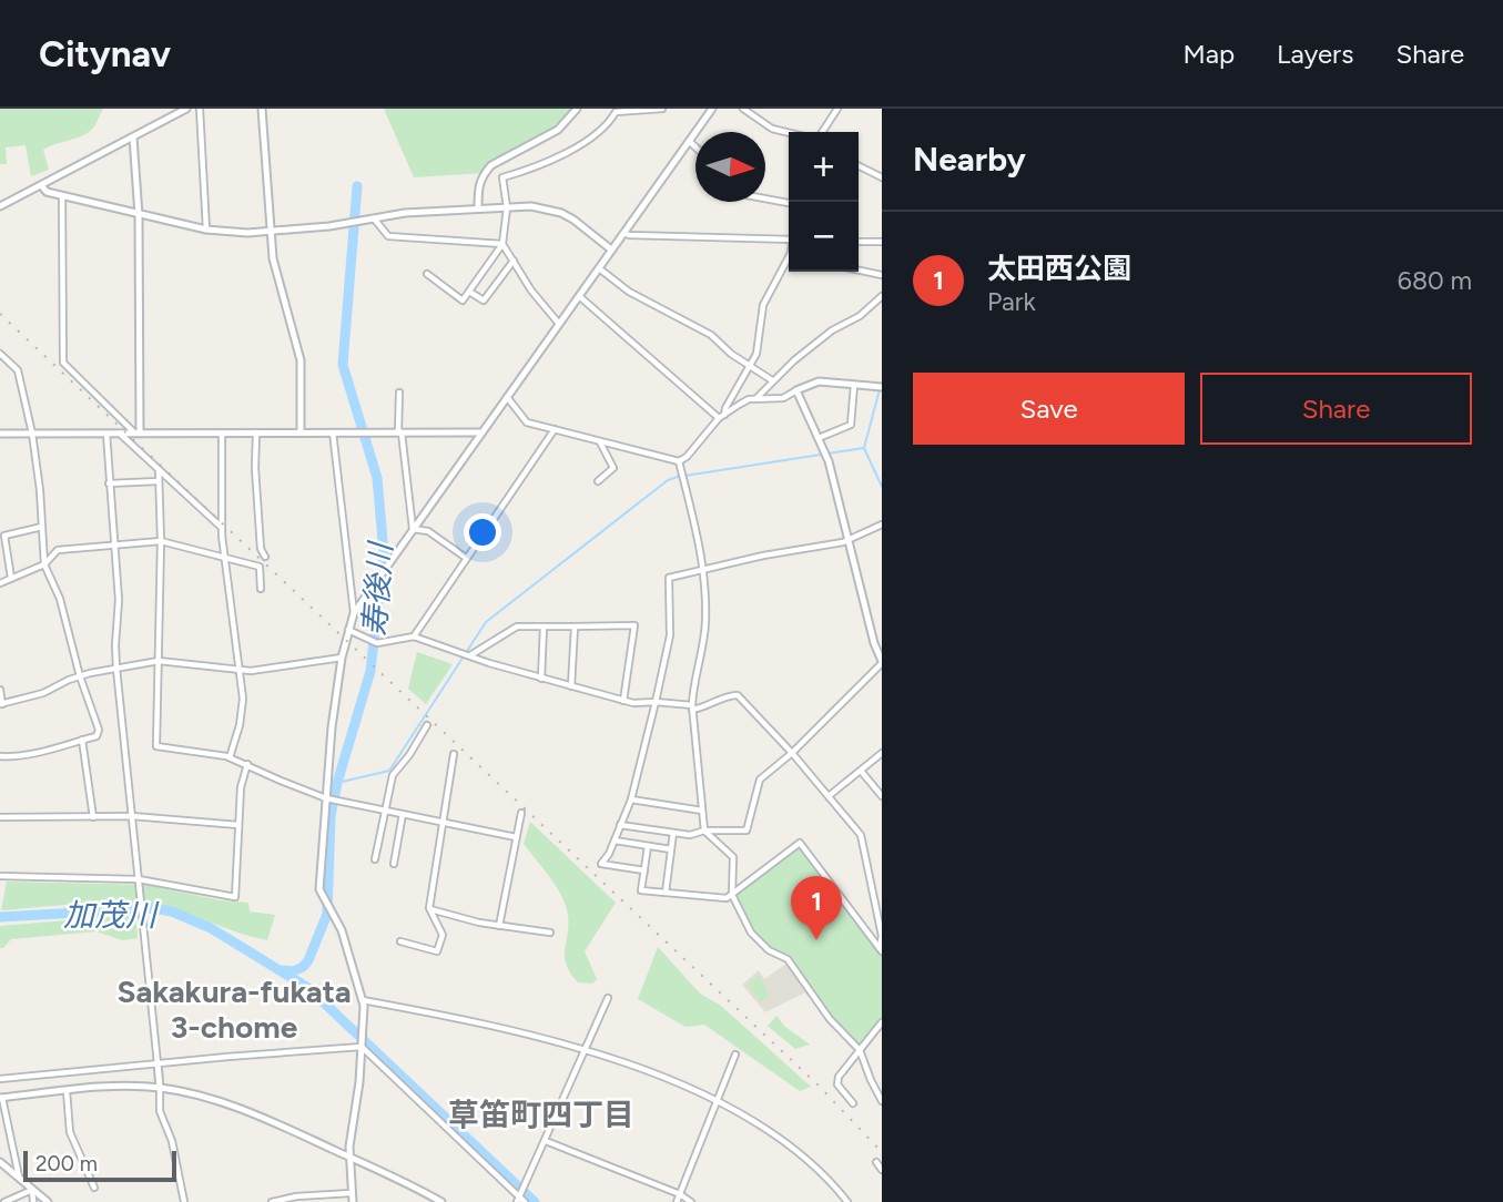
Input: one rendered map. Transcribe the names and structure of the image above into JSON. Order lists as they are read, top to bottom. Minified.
{"districts":["Sakakura-fukata 3-chome","草笛町四丁目"],"water":["寿後川","加茂川"],"scale_bar":"200 m","north":"right","page":{"header":"Citynav","nav":["Map","Layers","Share"],"heading":"Nearby","map_buttons":["+","−"],"list":[{"mark":"1","name":"太田西公園","note":"Park","value":"680 m"}],"buttons":["Save","Share"],"pins":"1","scale":"200 m"}}
